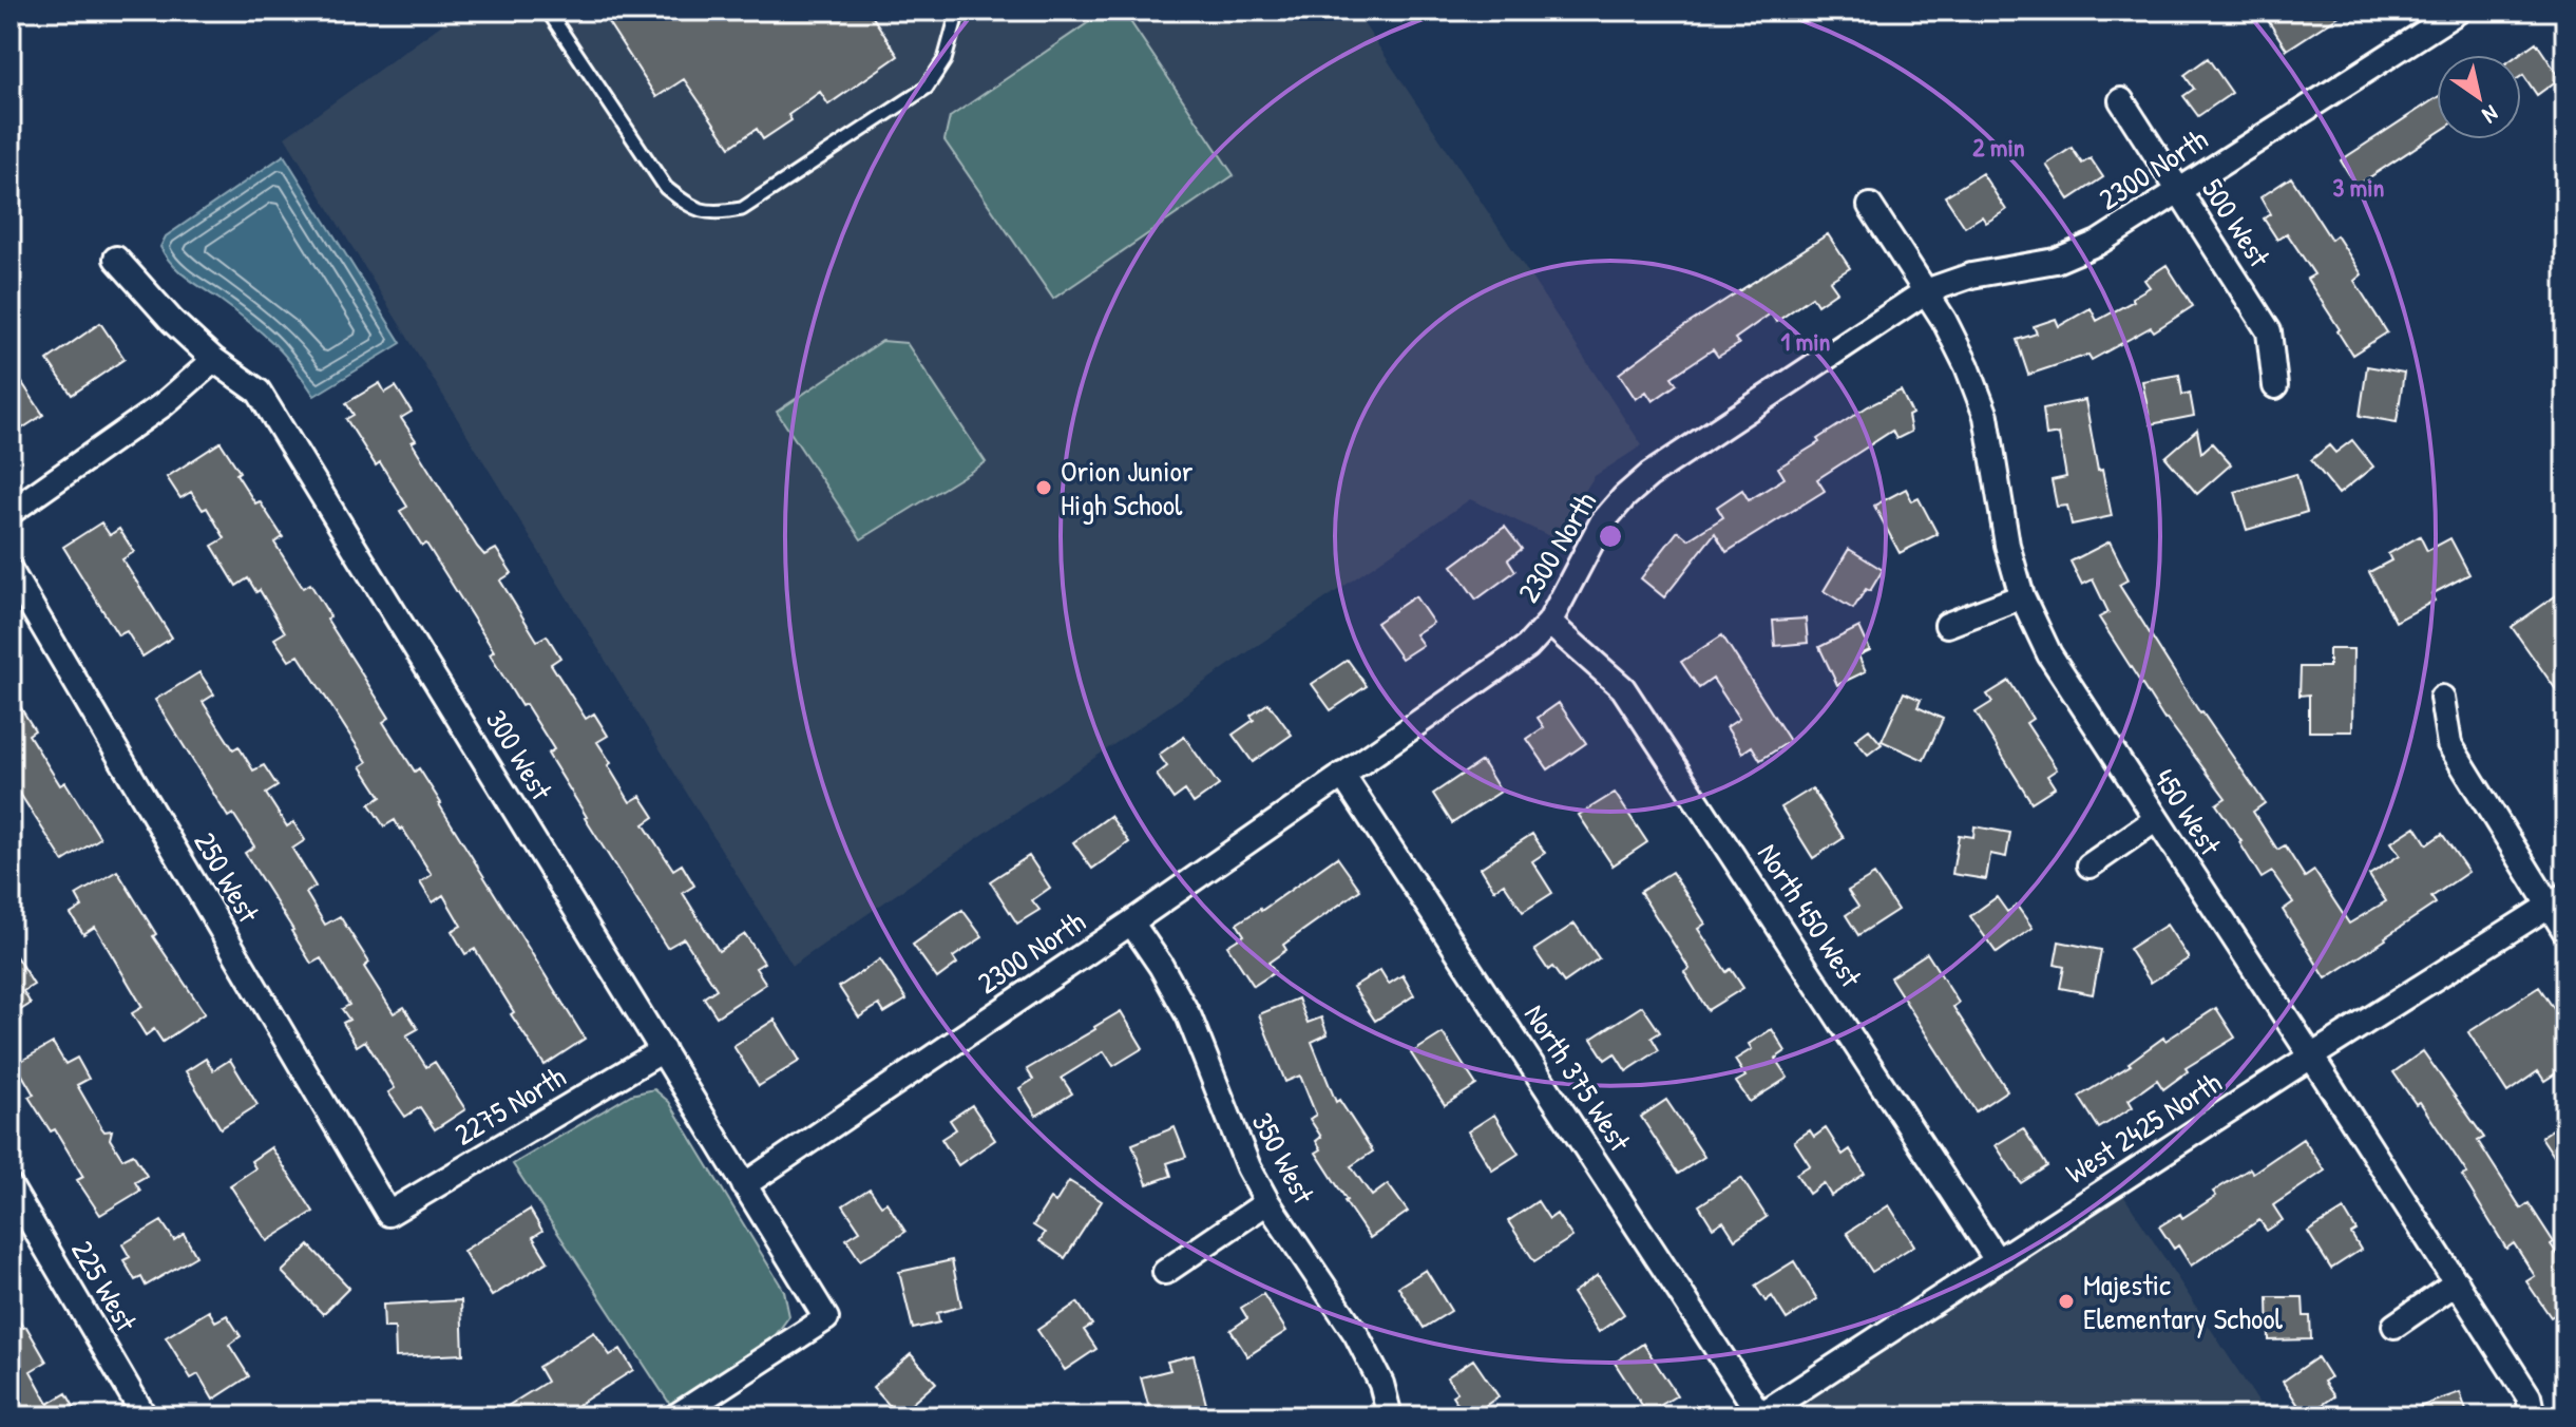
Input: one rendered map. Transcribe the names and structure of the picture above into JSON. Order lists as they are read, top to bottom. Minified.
{"streets":{"street":["2300 North","500 West","300 West","450 West","250 West","North 450 West","North 375 West","2275 North","West 2425 North","350 West","225 West"]},"crossings":[["2300 North","500 West"],["2300 North","300 West"],["2300 North","450 West"],["2300 North","North 450 West"],["2300 North","North 375 West"],["2300 North","350 West"],["300 West","2275 North"],["450 West","West 2425 North"],["250 West","2275 North"],["North 450 West","West 2425 North"],["North 375 West","West 2425 North"]],"places":["Orion Junior High School","Majestic Elementary School"],"north":"bottom right","rings":["2 min","3 min","1 min"]}
